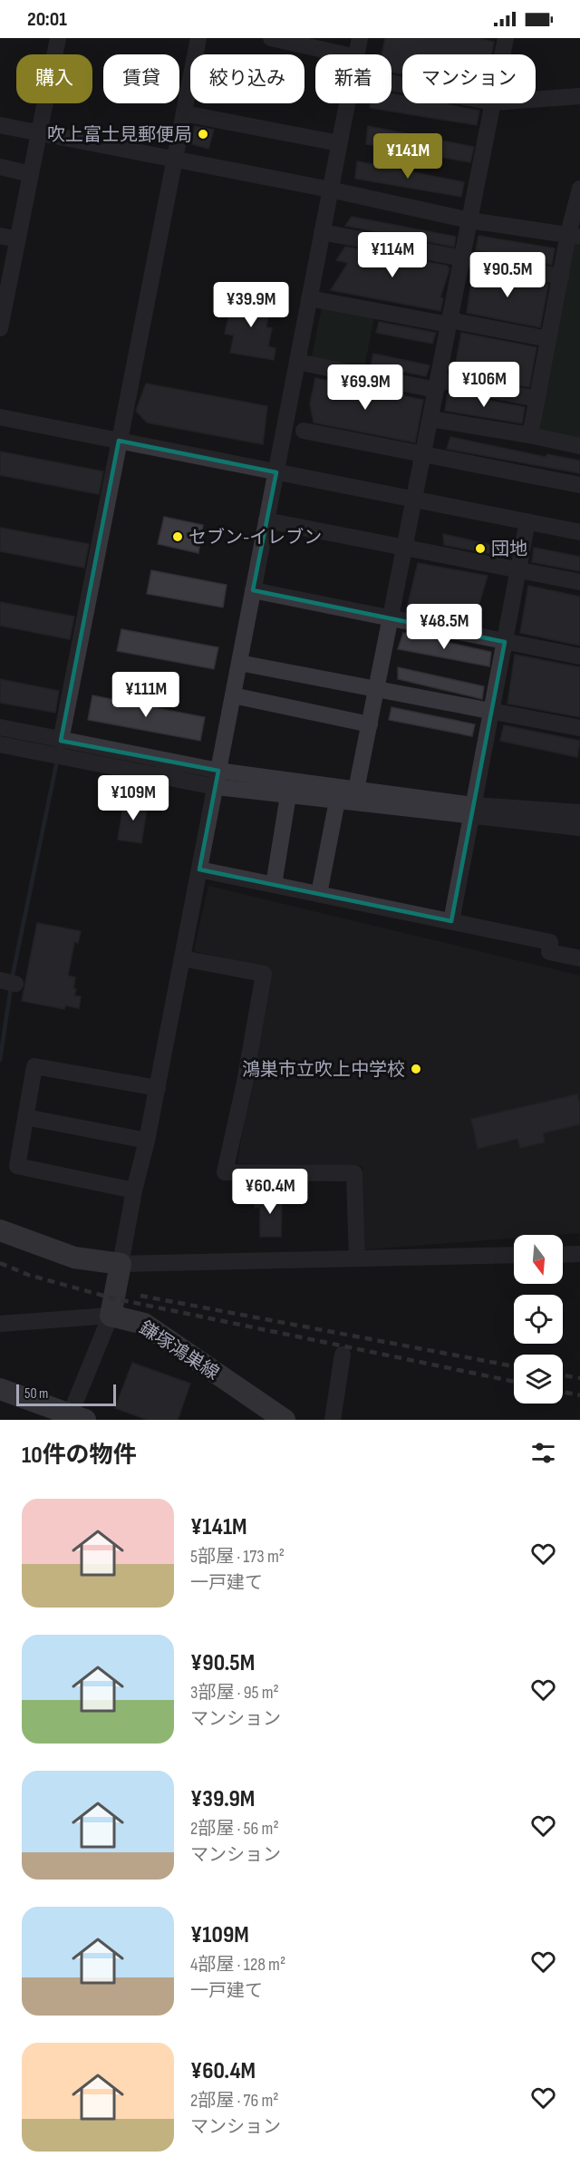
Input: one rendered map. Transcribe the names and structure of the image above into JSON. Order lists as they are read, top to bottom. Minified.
{"streets":{"main road":["鎌塚鴻巣線"]},"places":["吹上富士見郵便局","セブン-イレブン","団地","鴻巣市立吹上中学校"],"scale_bar":"50 m","north":"bottom","page":{"status":"20:01","chip":["購入","賃貸","絞り込み","新着","マンション"],"price":["¥141M","¥114M","¥90.5M","¥39.9M","¥106M","¥69.9M","¥48.5M","¥111M","¥109M","¥60.4M"],"scale":"50 m","heading":"10件の物件","list":[{"name":"¥141M","note":"5部屋 · 173 m² · 一戸建て"},{"name":"¥90.5M","note":"3部屋 · 95 m² · マンション"},{"name":"¥39.9M","note":"2部屋 · 56 m² · マンション"},{"name":"¥109M","note":"4部屋 · 128 m² · 一戸建て"},{"name":"¥60.4M","note":"2部屋 · 76 m² · マンション"}]}}
